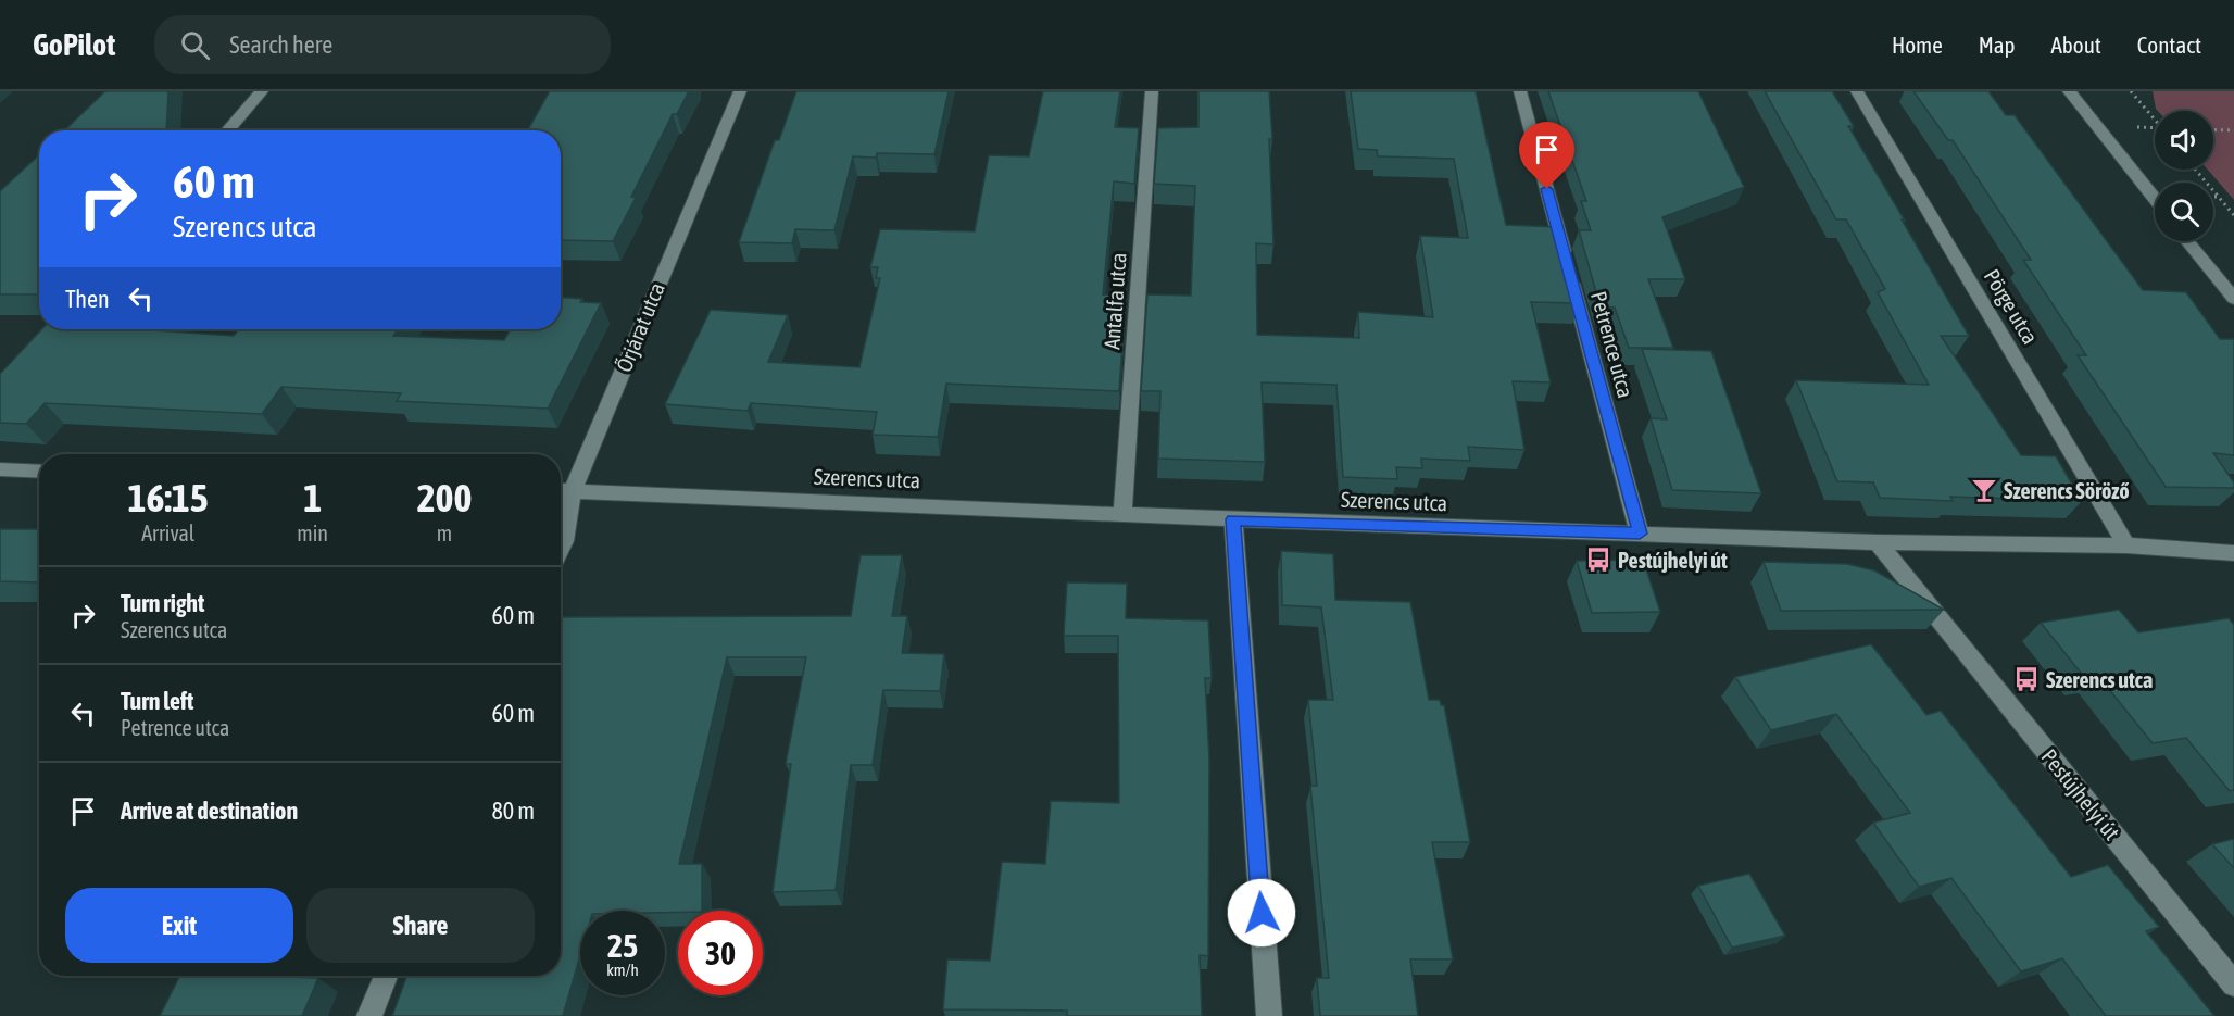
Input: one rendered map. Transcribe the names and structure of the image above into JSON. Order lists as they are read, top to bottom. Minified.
{"streets":{"street":["Antalfa utca","Pörge utca","Őrjárat utca","Petrence utca","Szerencs utca","Pestújhelyi út"]},"crossings":[["Antalfa utca","Szerencs utca"],["Pörge utca","Szerencs utca"],["Őrjárat utca","Szerencs utca"],["Petrence utca","Szerencs utca"],["Szerencs utca","Pestújhelyi út"]],"places":{"bar":["Szerencs Söröző"],"bus stop":["Pestújhelyi út","Szerencs utca"]},"page":{"header":"GoPilot","search":"Search here","nav":["Home","Map","About","Contact"],"turn":["60 m","Szerencs utca"],"then":"Then","eta":["16:15","Arrival","1","min","200","m"],"list":[{"name":"Turn right","note":"Szerencs utca","value":"60 m"},{"name":"Turn left","note":"Petrence utca","value":"60 m"},{"name":"Arrive at destination","value":"80 m"}],"buttons":["Exit","Share"],"speed":"25 km/h","limit":"30"}}
